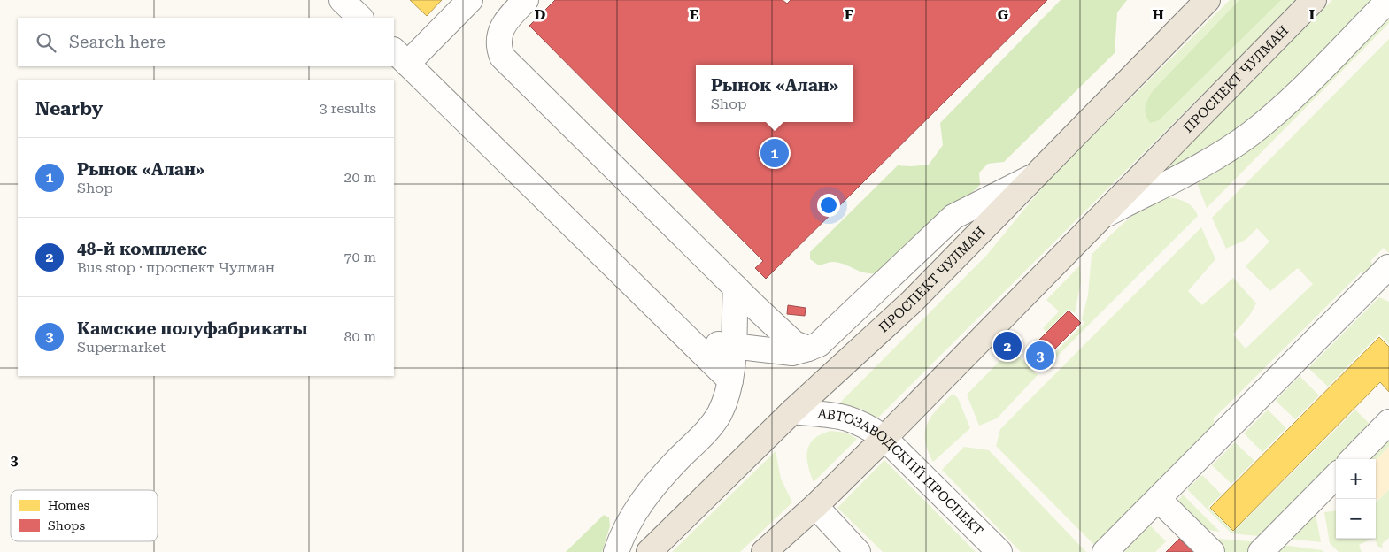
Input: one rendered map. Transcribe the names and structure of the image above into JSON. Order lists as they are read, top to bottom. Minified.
{"streets":{"main road":["ПРОСПЕКТ ЧУЛМАН"],"street":["АВТОЗАВОДСКИЙ ПРОСПЕКТ"]},"crossings":[["ПРОСПЕКТ ЧУЛМАН","АВТОЗАВОДСКИЙ ПРОСПЕКТ"]],"legend":["Homes","Shops"],"page":{"search":"Search here","popup":["Рынок «Алан»","Shop"],"heading":["Nearby","3 results"],"pins":["1","2","3"],"list":[{"mark":"1","name":"Рынок «Алан»","note":"Shop","value":"20 m"},{"mark":"2","name":"48-й комплекс","note":"Bus stop · проспект Чулман","value":"70 m"},{"mark":"3","name":"Камские полуфабрикаты","note":"Supermarket","value":"80 m"}],"map_buttons":["+","−"]},"grid":{"columns":["D","E","F","G","H","I"],"rows":["3"]}}
